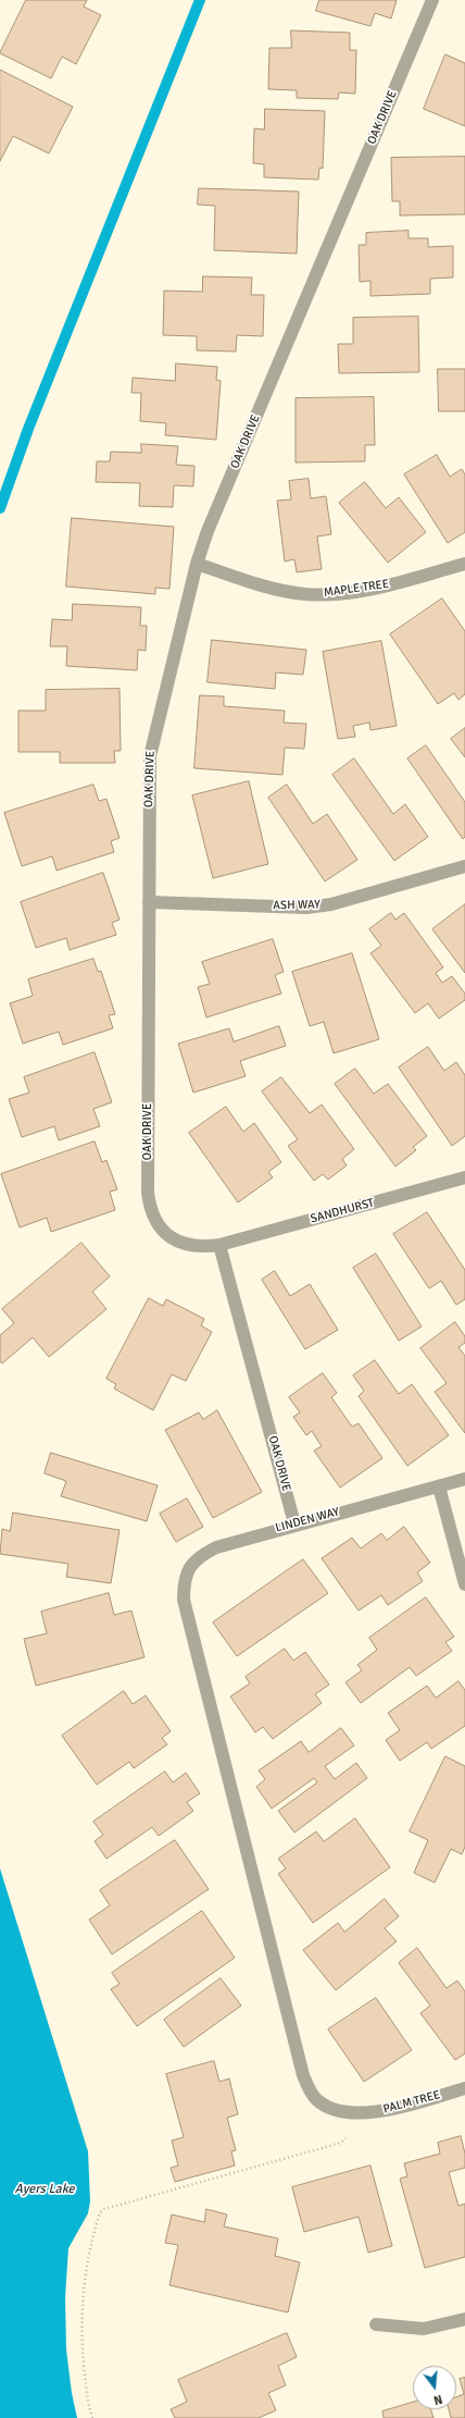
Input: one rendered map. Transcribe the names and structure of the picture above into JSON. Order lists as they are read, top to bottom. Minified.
{"streets":{"street":["OAK DRIVE","MAPLE TREE","ASH WAY","SANDHURST","LINDEN WAY","PALM TREE"]},"crossings":[["OAK DRIVE","MAPLE TREE"],["OAK DRIVE","ASH WAY"],["OAK DRIVE","SANDHURST"],["OAK DRIVE","LINDEN WAY"],["LINDEN WAY","PALM TREE"]],"water":["Ayers Lake"],"north":"bottom"}
